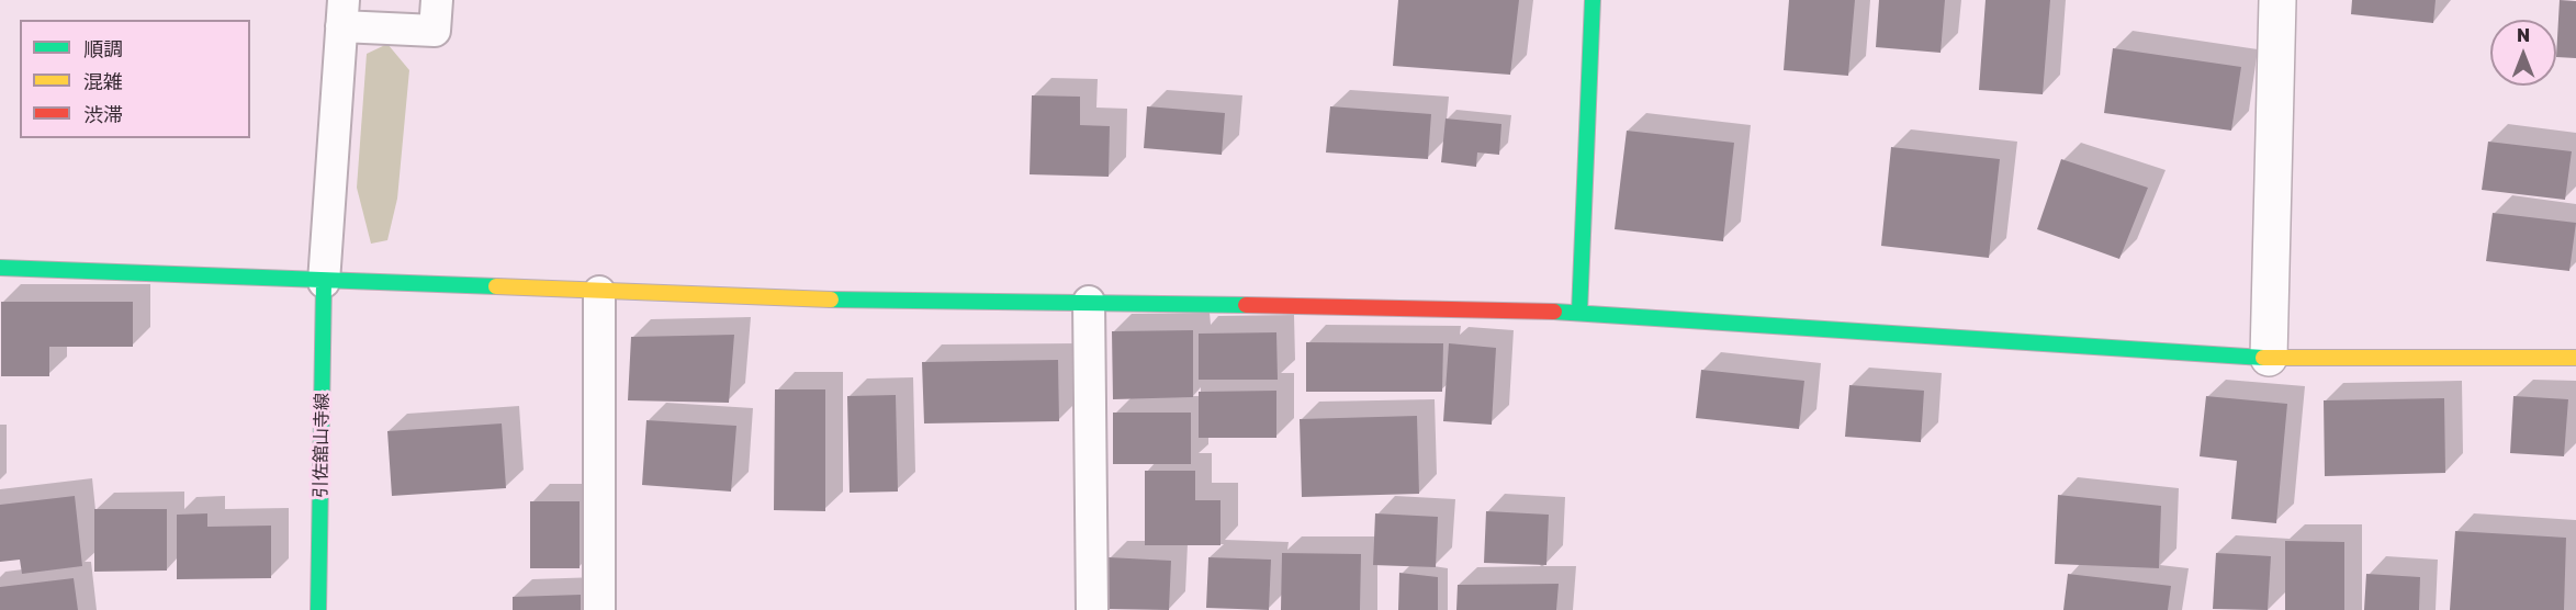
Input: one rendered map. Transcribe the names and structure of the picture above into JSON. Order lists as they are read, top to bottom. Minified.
{"streets":{"street":["引佐舘山寺線"]},"legend":["順調","混雑","渋滞"],"north":"top"}
